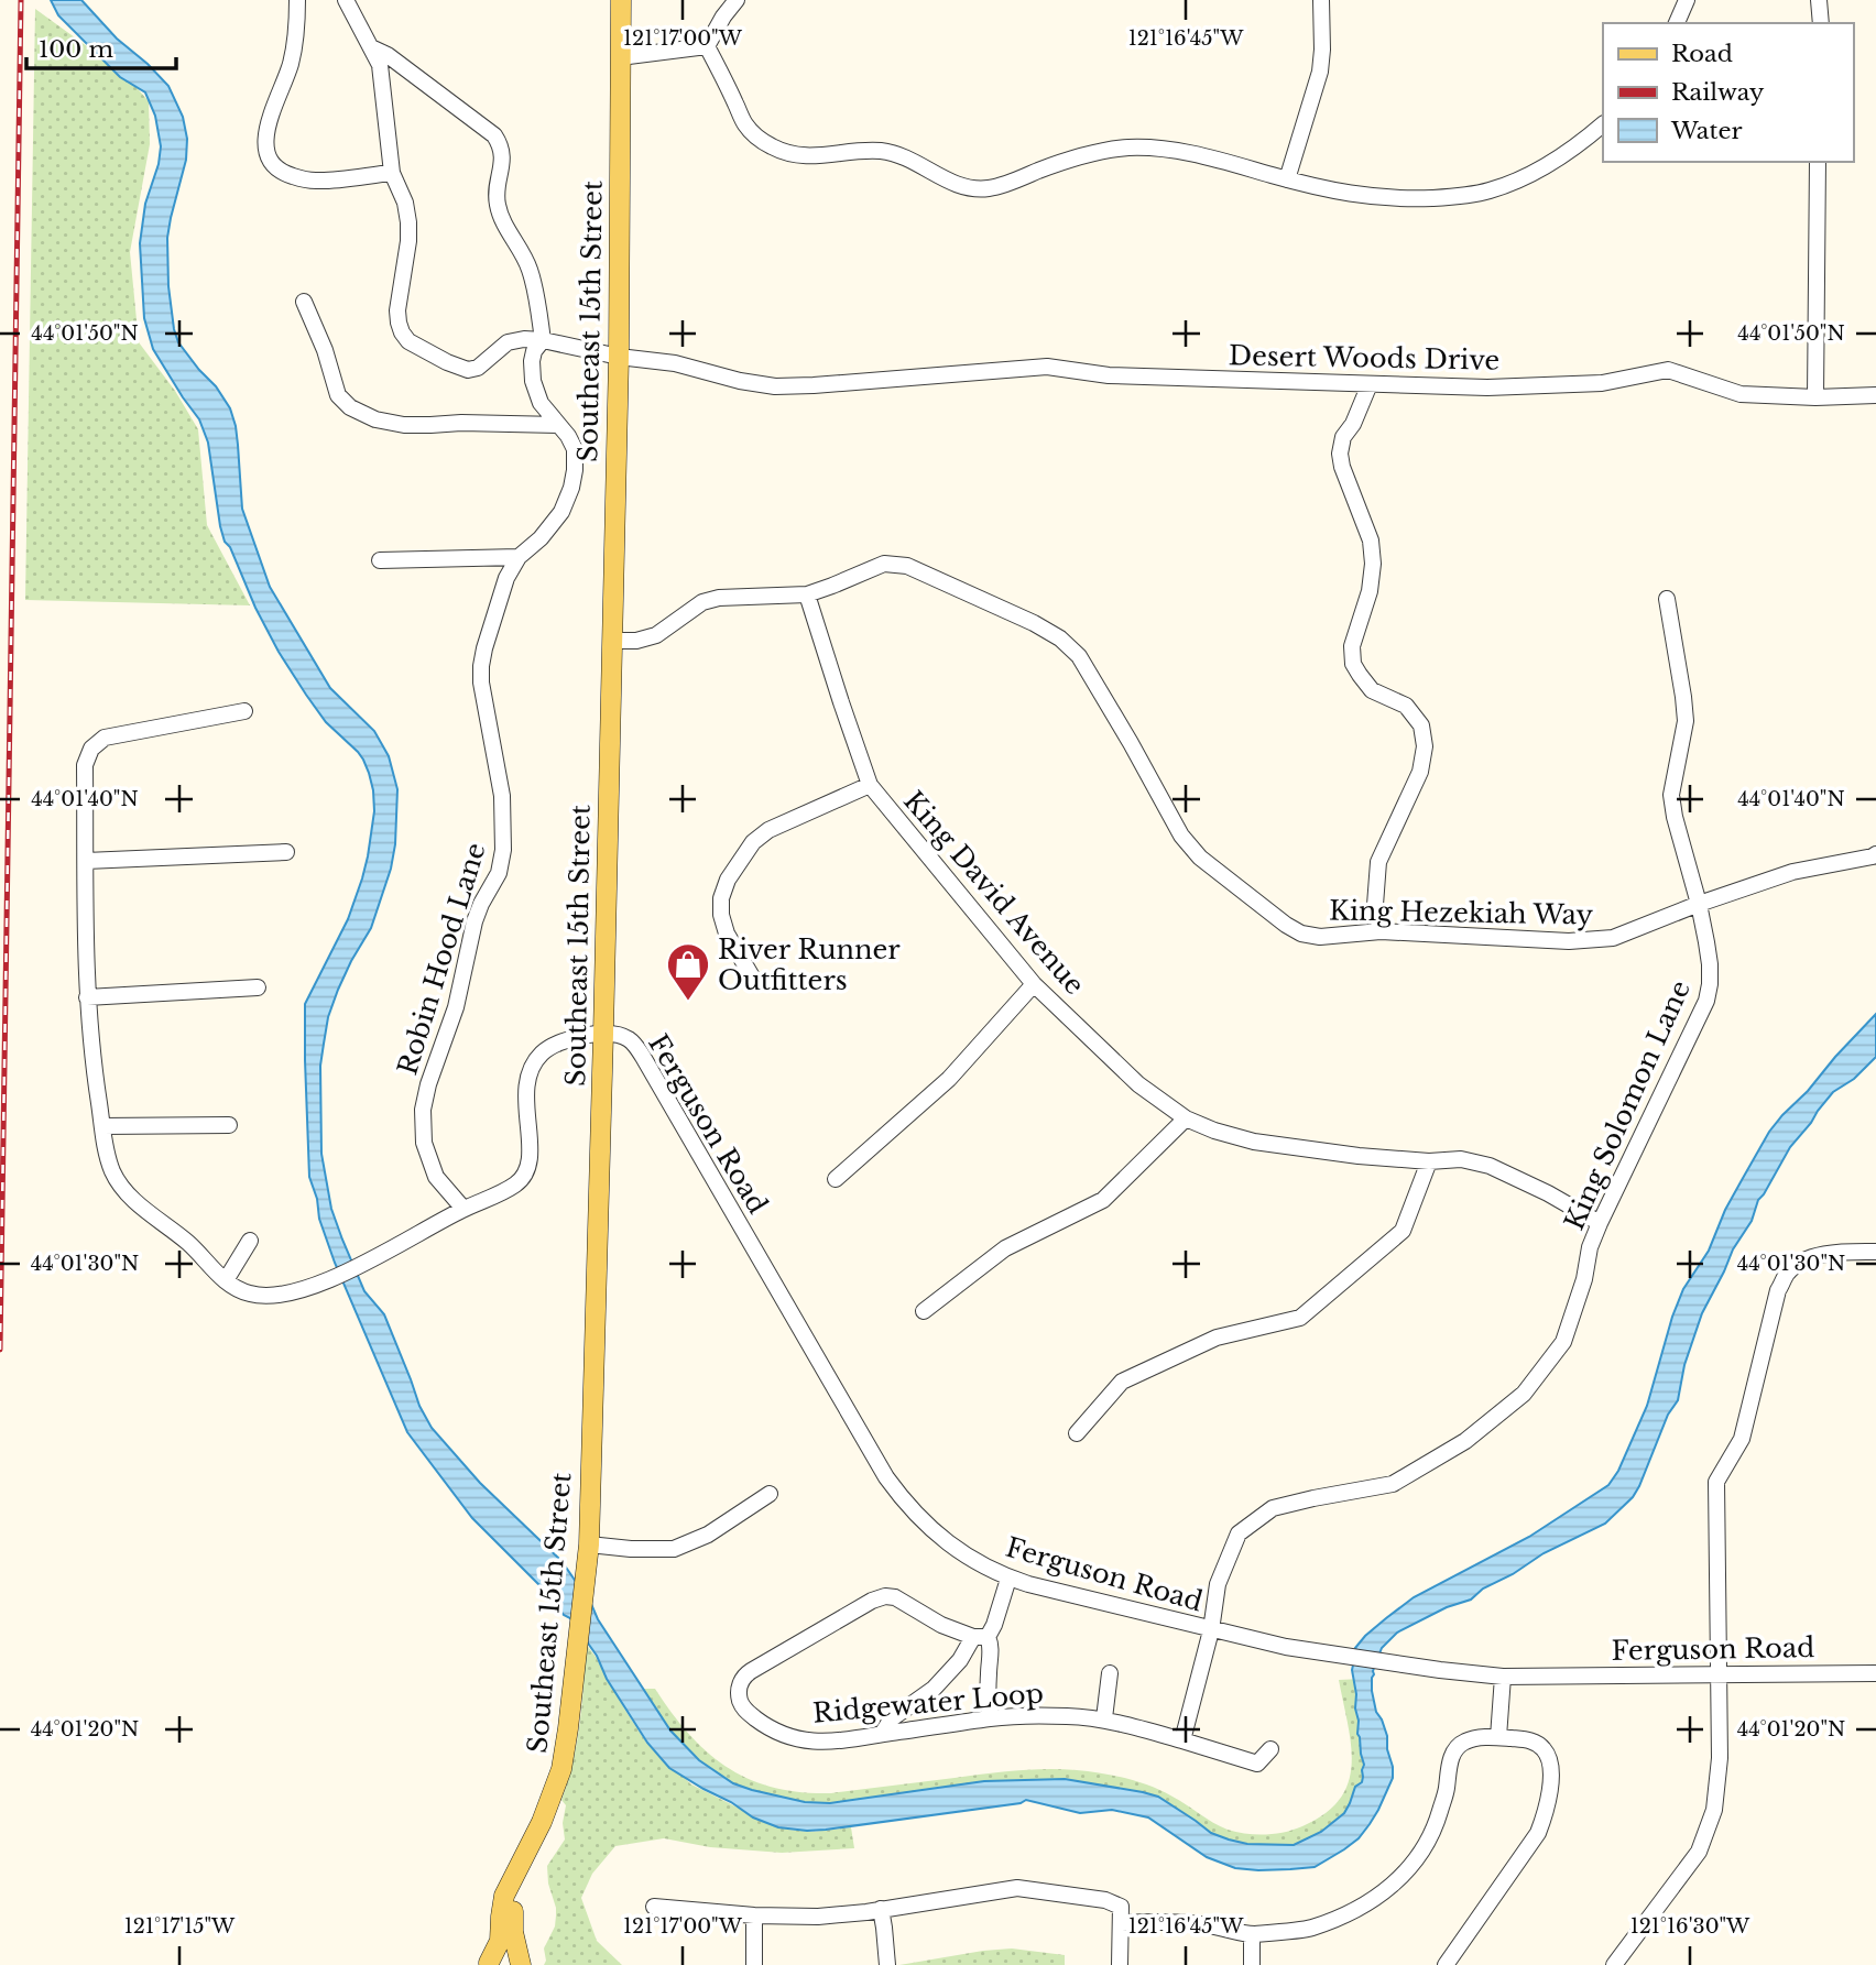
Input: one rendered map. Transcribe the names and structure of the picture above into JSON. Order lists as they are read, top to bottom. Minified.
{"streets":{"main road":["Southeast 15th Street"],"street":["Desert Woods Drive","King David Avenue","King Hezekiah Way","Robin Hood Lane","King Solomon Lane","Ferguson Road","Ridgewater Loop"]},"crossings":[["Southeast 15th Street","Desert Woods Drive"],["Southeast 15th Street","King Hezekiah Way"],["Southeast 15th Street","Ferguson Road"],["Desert Woods Drive","Robin Hood Lane"],["King David Avenue","King Hezekiah Way"],["King David Avenue","King Solomon Lane"],["King Hezekiah Way","King Solomon Lane"],["King Solomon Lane","Ferguson Road"]],"places":{"shop":["River Runner Outfitters"]},"legend":["Road","Railway","Water"],"scale_bar":"100 m","coordinates":["121°17'00\"W","121°16'45\"W","44°01'50\"N","44°01'40\"N","44°01'30\"N","44°01'20\"N","121°17'15\"W","121°16'30\"W"]}
